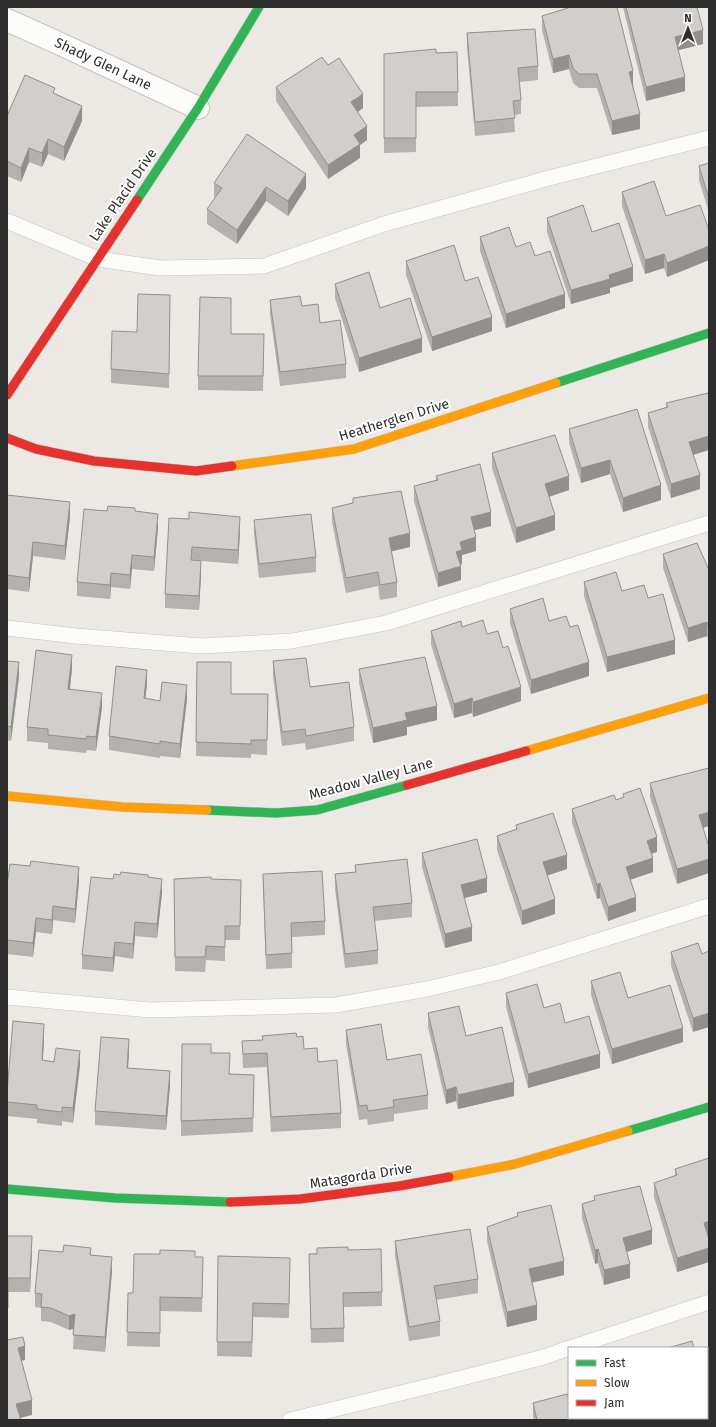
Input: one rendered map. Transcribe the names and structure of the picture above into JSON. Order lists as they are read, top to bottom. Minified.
{"streets":{"street":["Shady Glen Lane","Lake Placid Drive","Heatherglen Drive","Meadow Valley Lane","Matagorda Drive"]},"crossings":[["Shady Glen Lane","Lake Placid Drive"]],"legend":["Fast","Slow","Jam"],"north":"top"}
